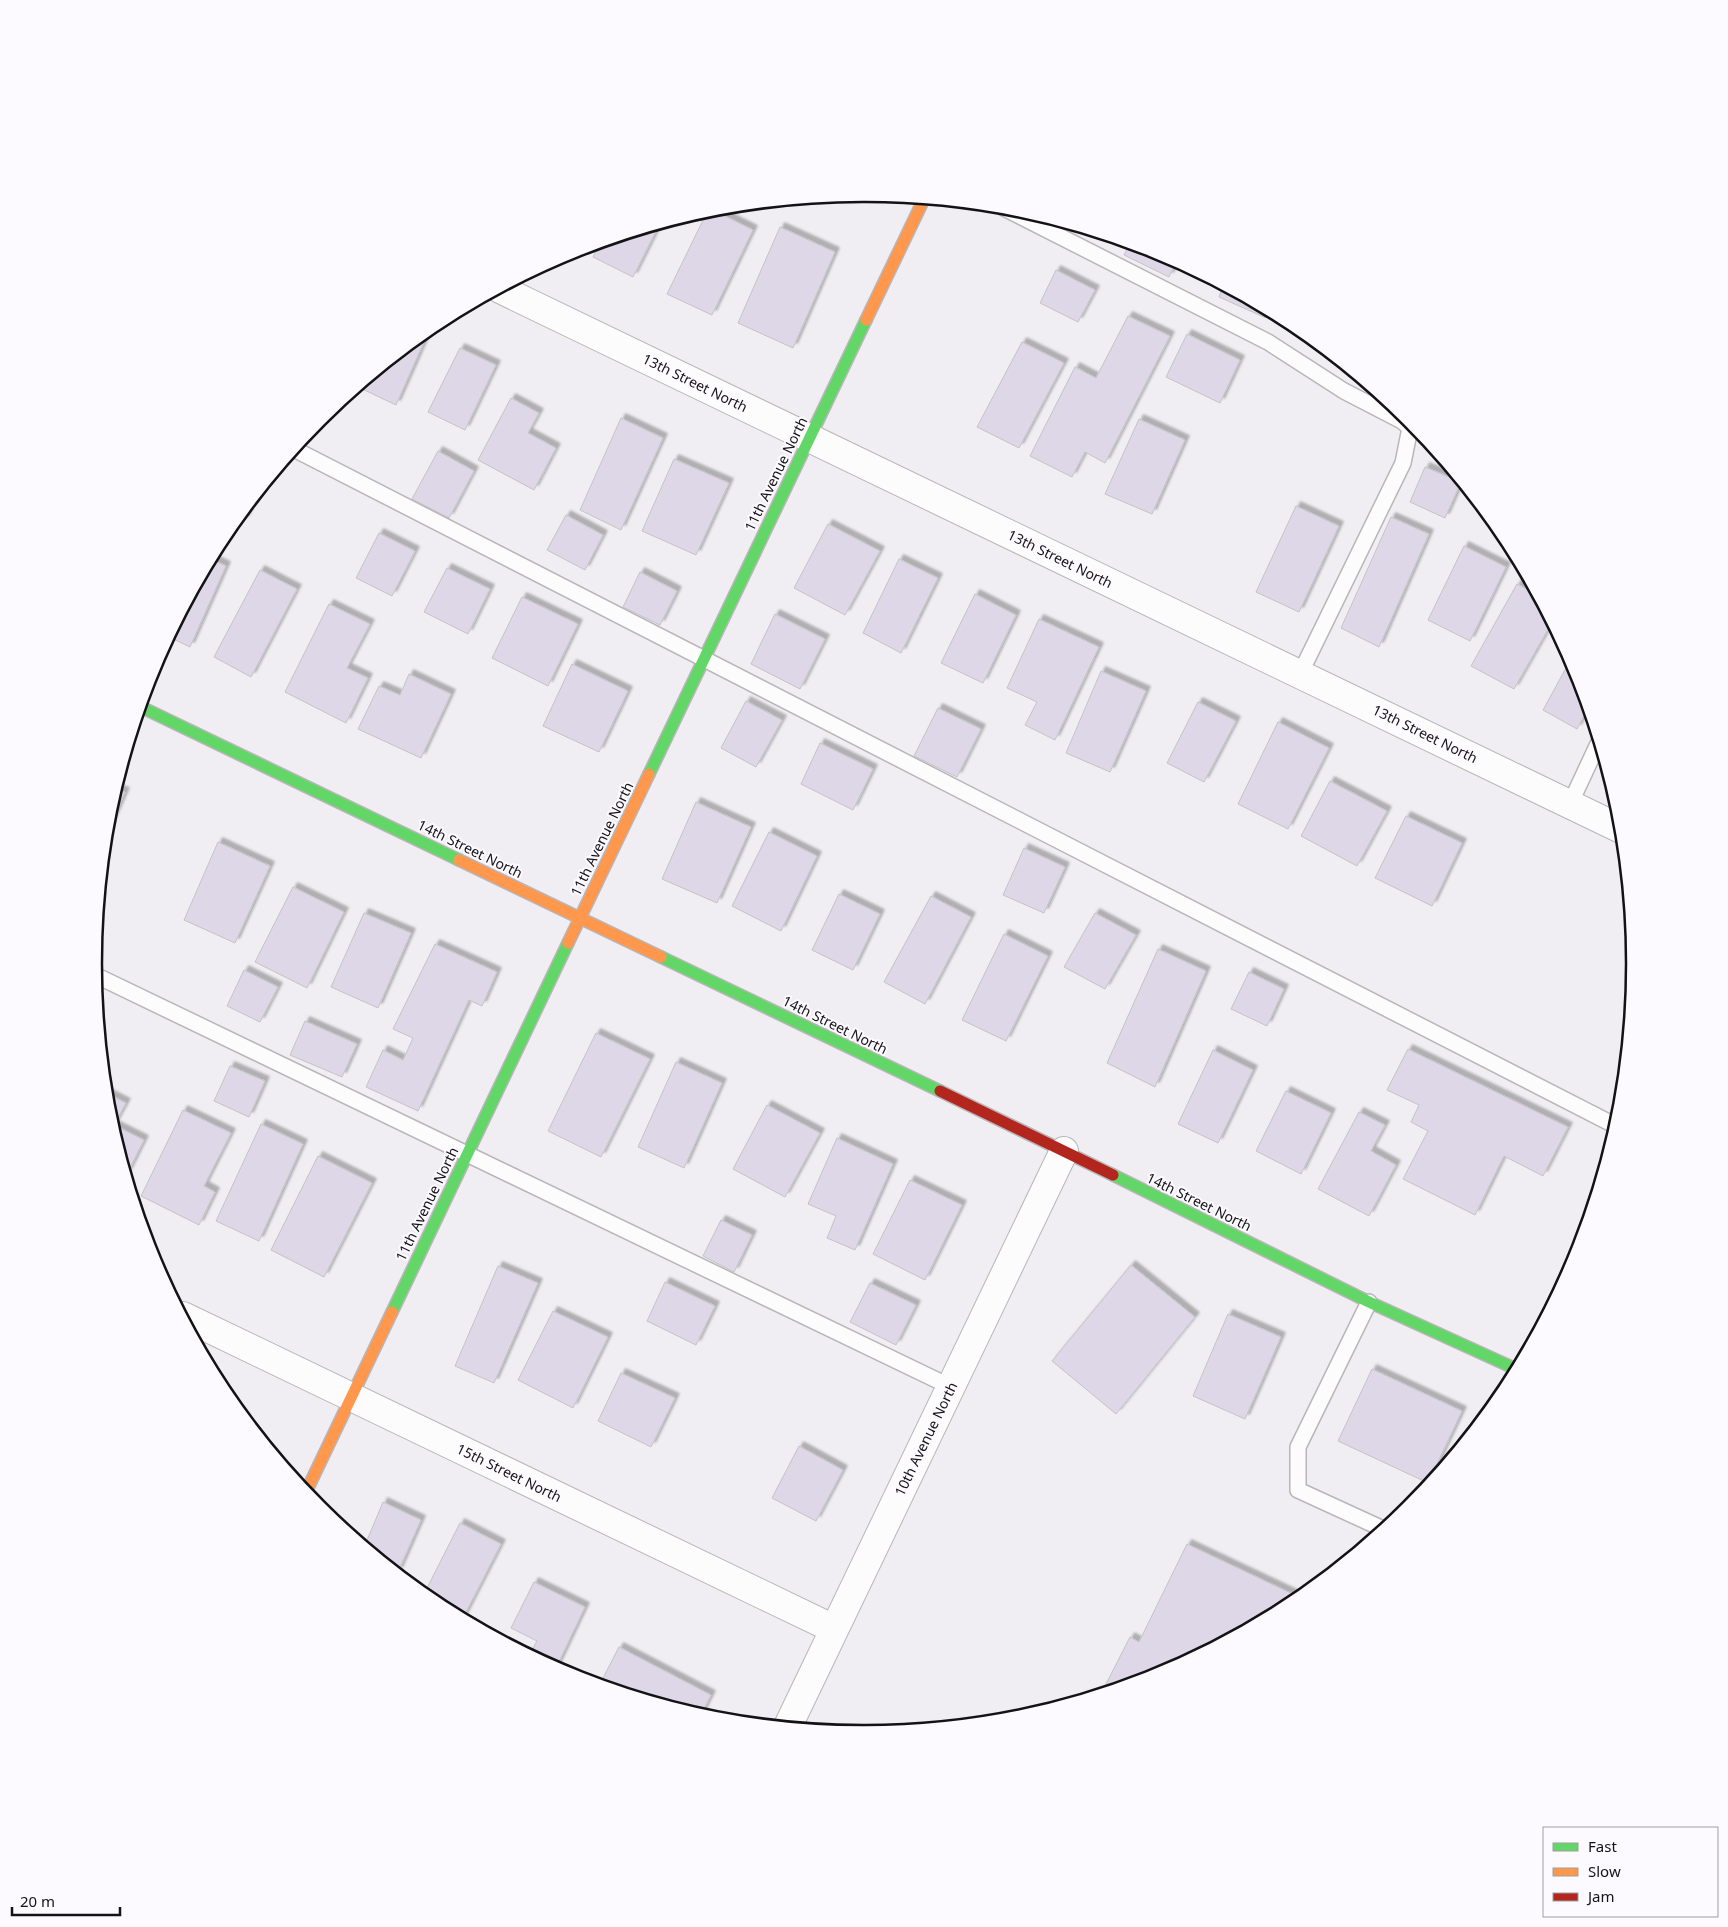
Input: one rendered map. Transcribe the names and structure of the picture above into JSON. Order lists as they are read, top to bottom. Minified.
{"streets":{"street":["13th Street North","11th Avenue North","14th Street North","10th Avenue North","15th Street North"]},"crossings":[["13th Street North","11th Avenue North"],["11th Avenue North","14th Street North"],["11th Avenue North","15th Street North"],["14th Street North","10th Avenue North"],["10th Avenue North","15th Street North"]],"legend":["Fast","Slow","Jam"],"scale_bar":"20 m"}
